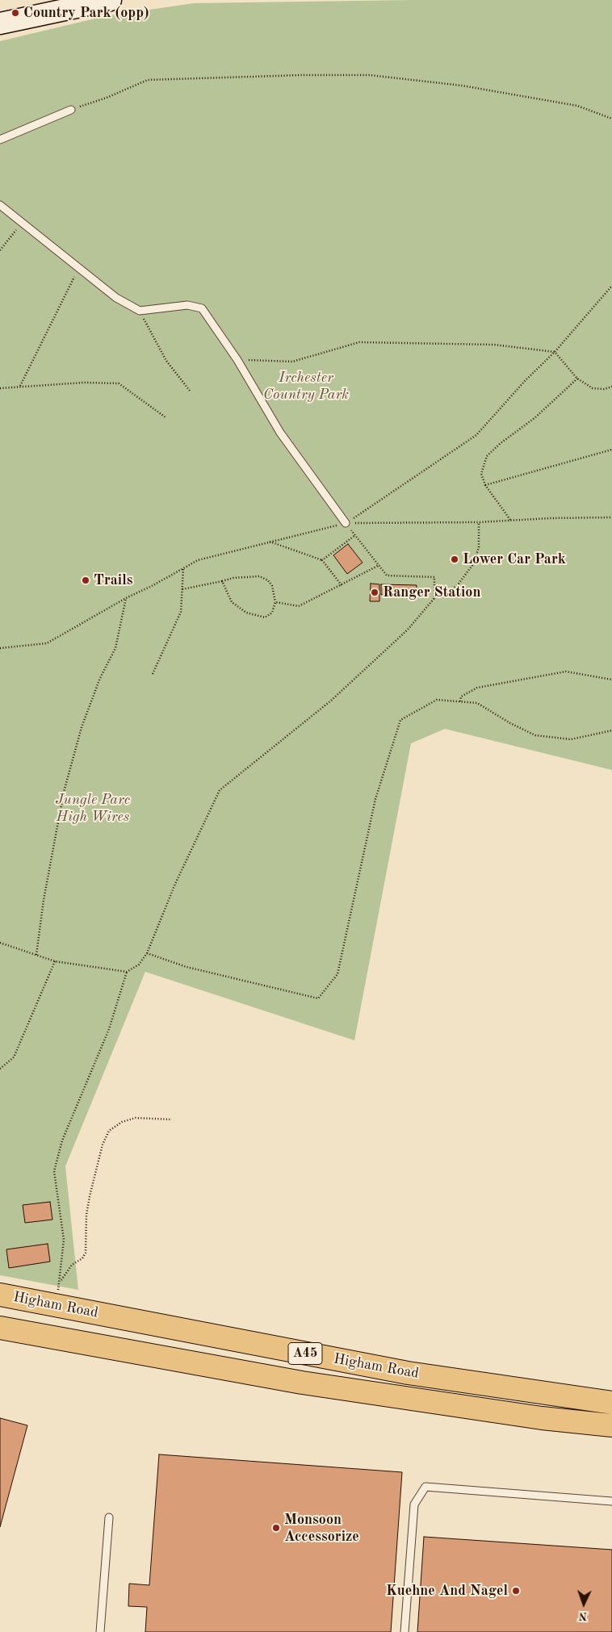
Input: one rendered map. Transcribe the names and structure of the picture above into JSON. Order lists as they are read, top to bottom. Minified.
{"streets":{"highway":["Higham Road","A45"]},"parks":["Irchester Country Park","Jungle Parc High Wires"],"places":["Country Park (opp)","Lower Car Park","Trails","Ranger Station","Monsoon Accessorize","Kuehne And Nagel"],"north":"bottom"}
